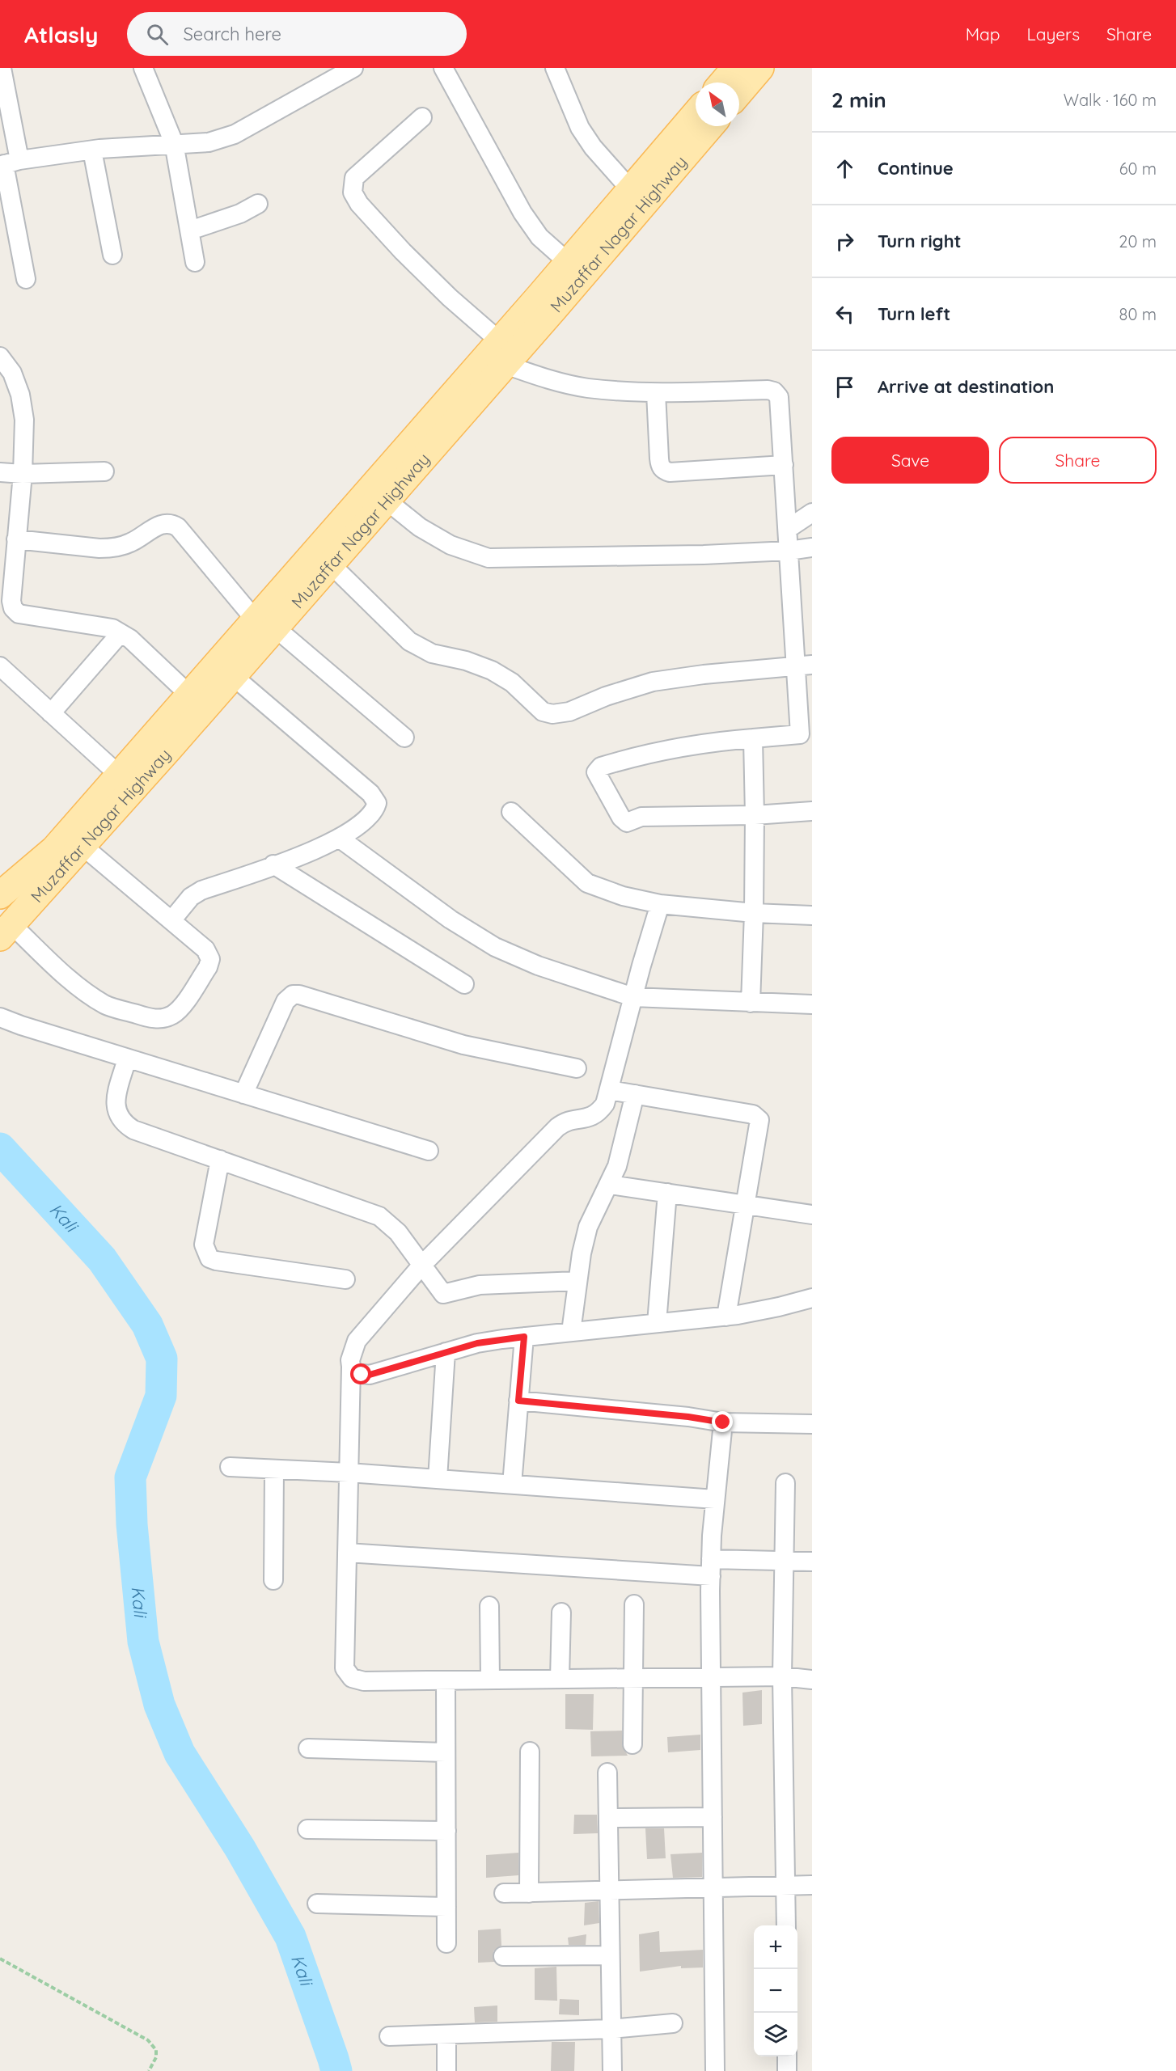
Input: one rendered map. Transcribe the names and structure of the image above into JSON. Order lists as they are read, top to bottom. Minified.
{"streets":{"main road":["Muzaffar Nagar Highway"]},"water":["Kali"],"north":"top left","page":{"header":"Atlasly","search":"Search here","nav":["Map","Layers","Share"],"heading":["2 min","Walk · 160 m"],"list":[["Continue","60 m"],["Turn right","20 m"],["Turn left","80 m"],"Arrive at destination"],"buttons":["Save","Share"],"map_buttons":["+","−"]}}
